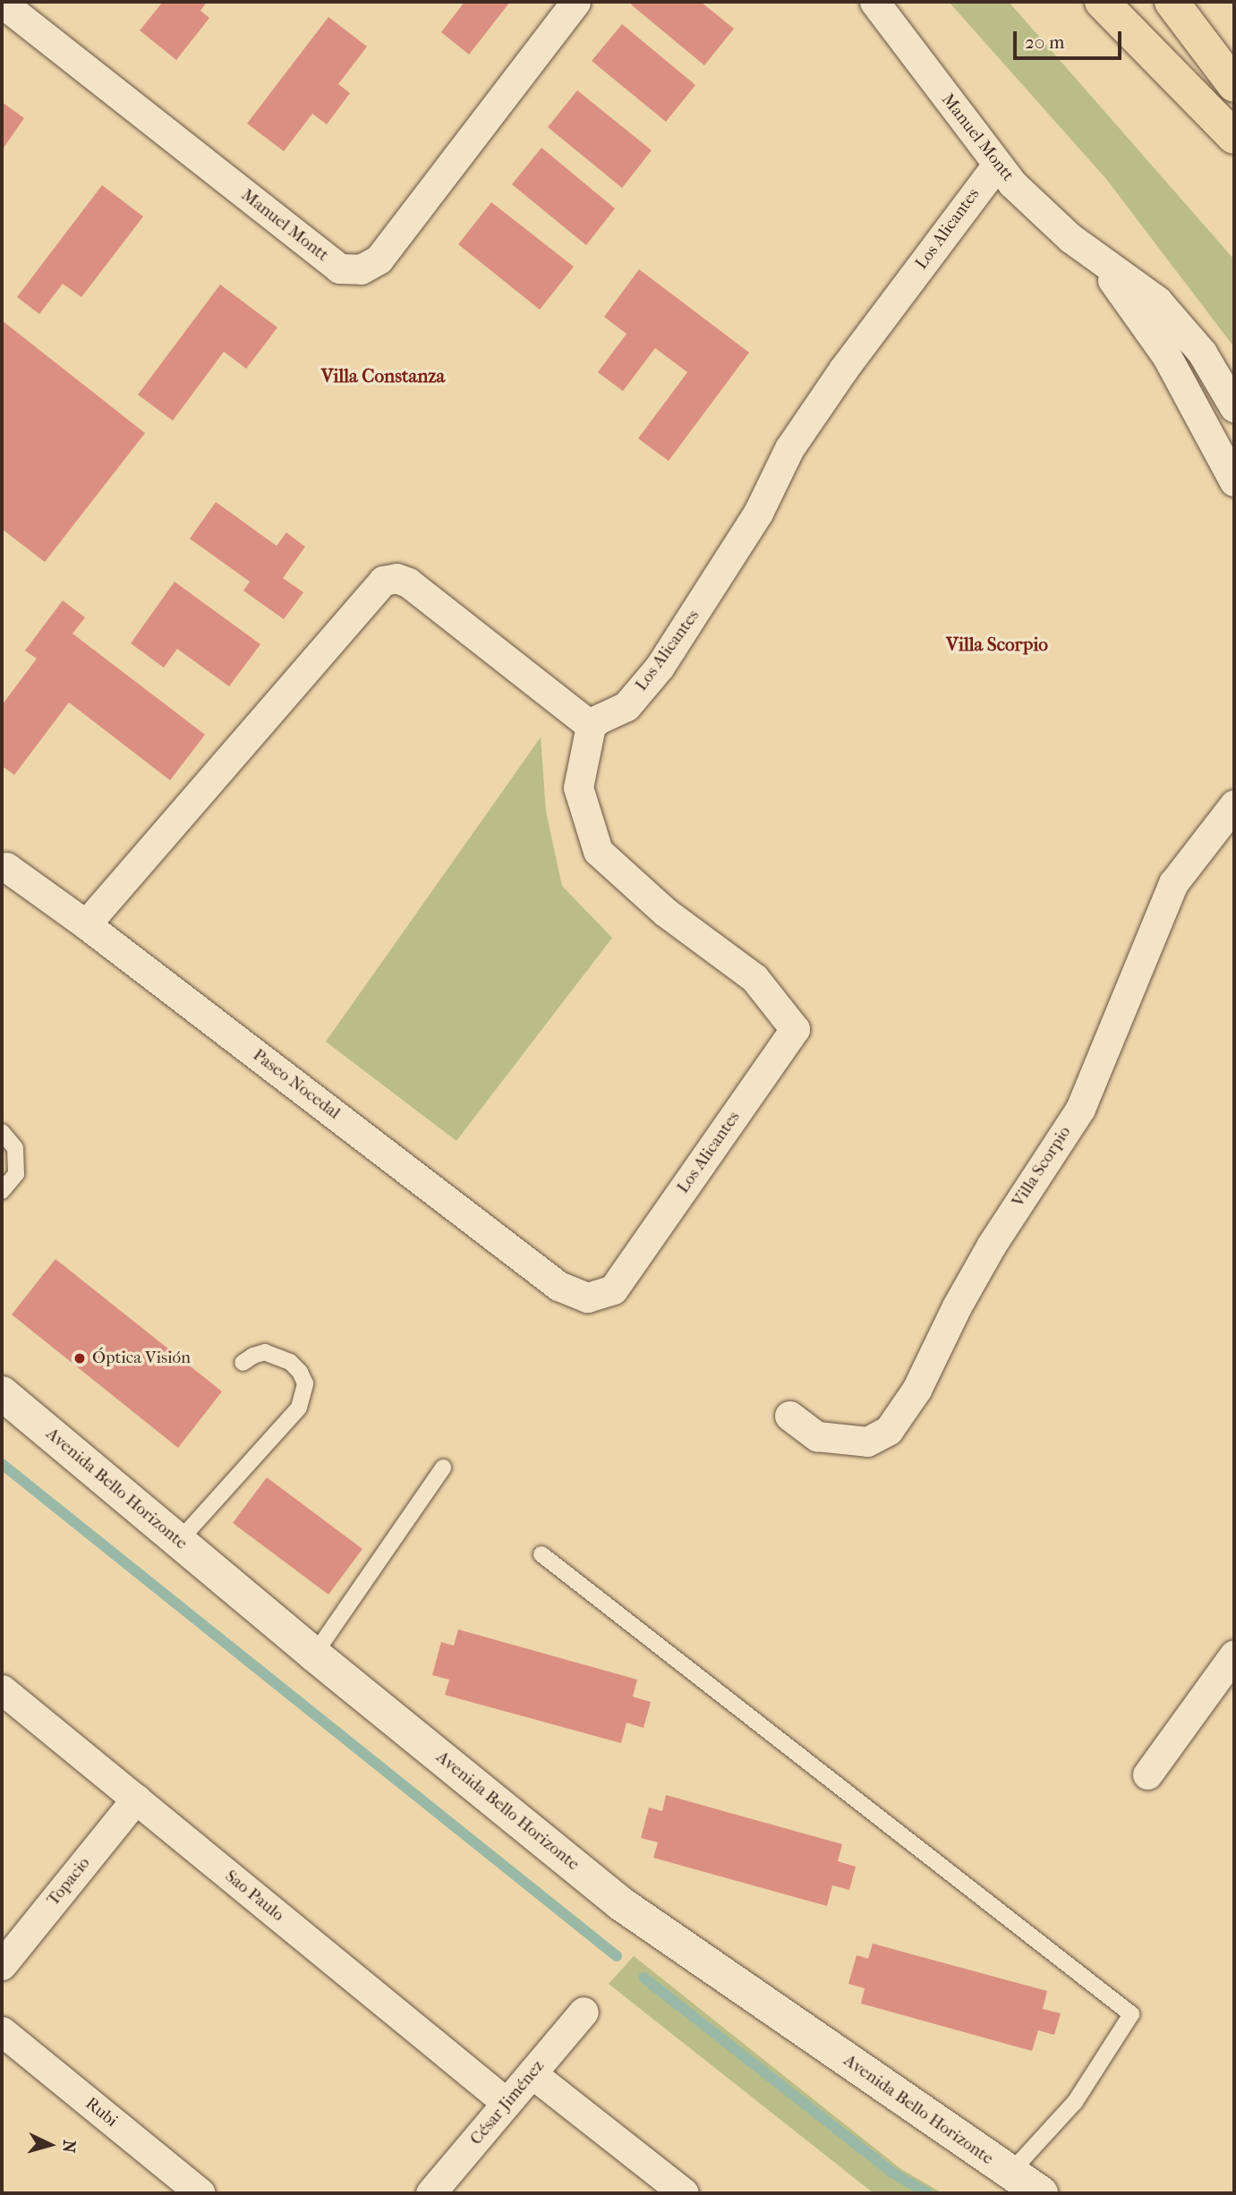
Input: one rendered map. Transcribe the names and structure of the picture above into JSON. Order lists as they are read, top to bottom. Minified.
{"streets":{"street":["Manuel Montt","Los Alicantes","Paseo Nocedal","Villa Scorpio","Avenida Bello Horizonte","Topacio","Sao Paulo","César Jiménez","Rubi"]},"crossings":[["Manuel Montt","Los Alicantes"],["Los Alicantes","Paseo Nocedal"],["Topacio","Sao Paulo"],["Sao Paulo","César Jiménez"]],"districts":["Villa Constanza","Villa Scorpio"],"places":["Óptica Visión"],"scale_bar":"20 m","north":"right"}
